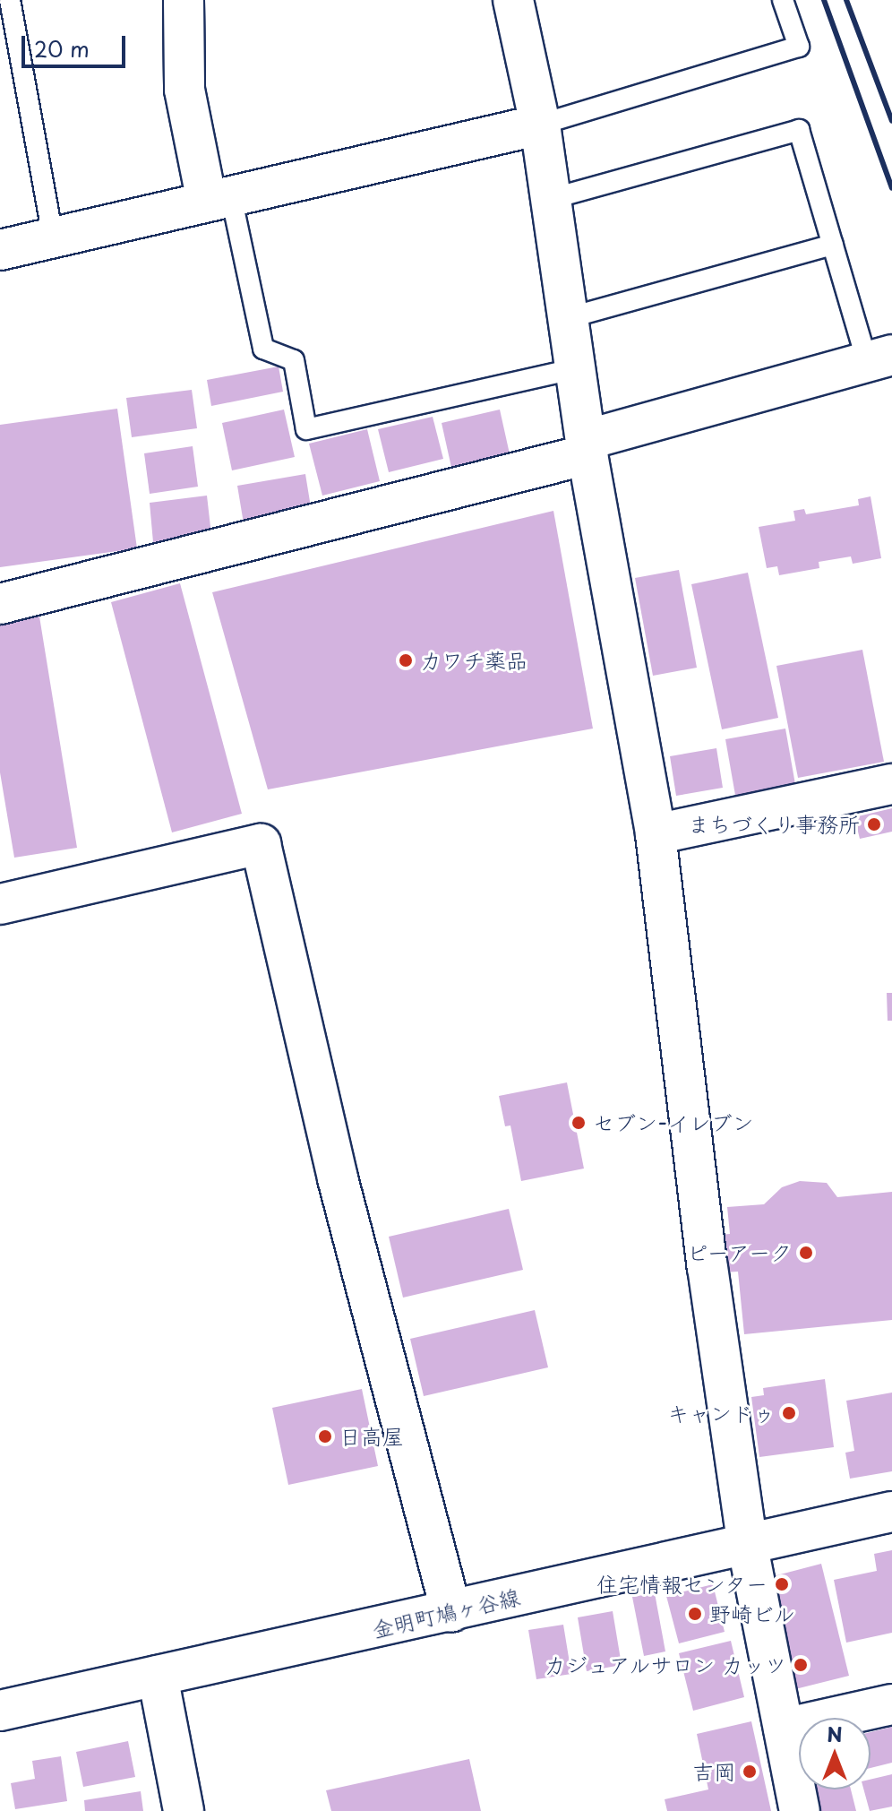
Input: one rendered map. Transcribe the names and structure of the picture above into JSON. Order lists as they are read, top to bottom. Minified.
{"streets":{"street":["金明町鳩ヶ谷線"]},"places":["カワチ薬品","まちづくり事務所","セブン-イレブン","ピーアーク","キャンドゥ","日高屋","住宅情報センター","野崎ビル","カジュアルサロン カッツ","吉岡"],"scale_bar":"20 m","north":"top"}
